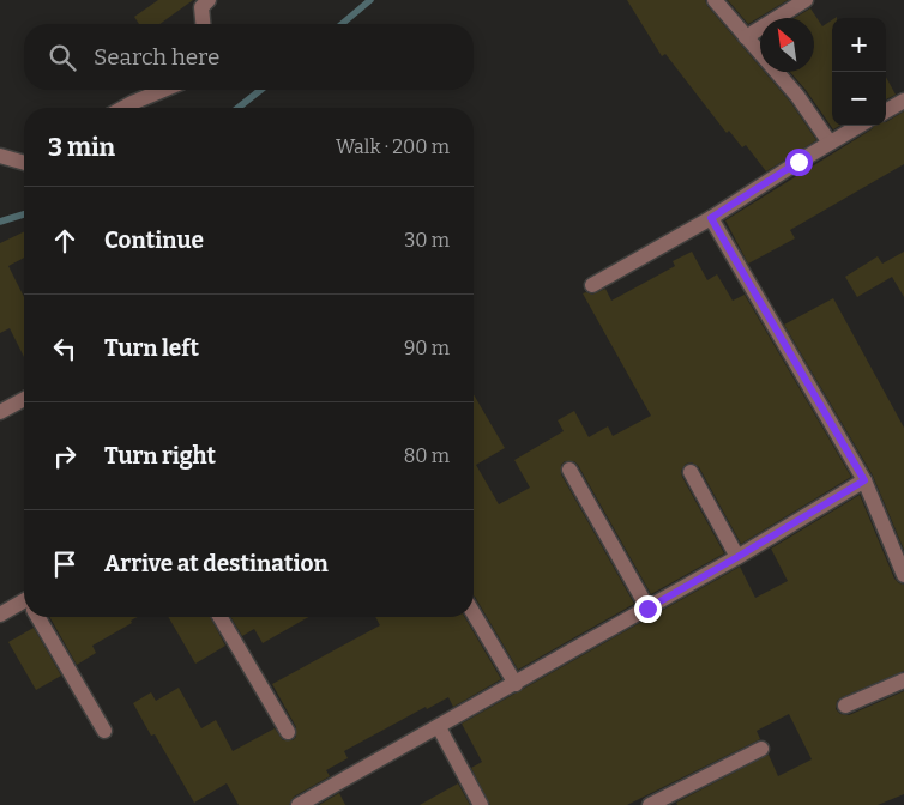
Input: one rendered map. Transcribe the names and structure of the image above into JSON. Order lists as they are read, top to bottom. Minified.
{"north":"top left","page":{"map_buttons":["+","−"],"search":"Search here","heading":["3 min","Walk · 200 m"],"list":[["Continue","30 m"],["Turn left","90 m"],["Turn right","80 m"],"Arrive at destination"]}}
